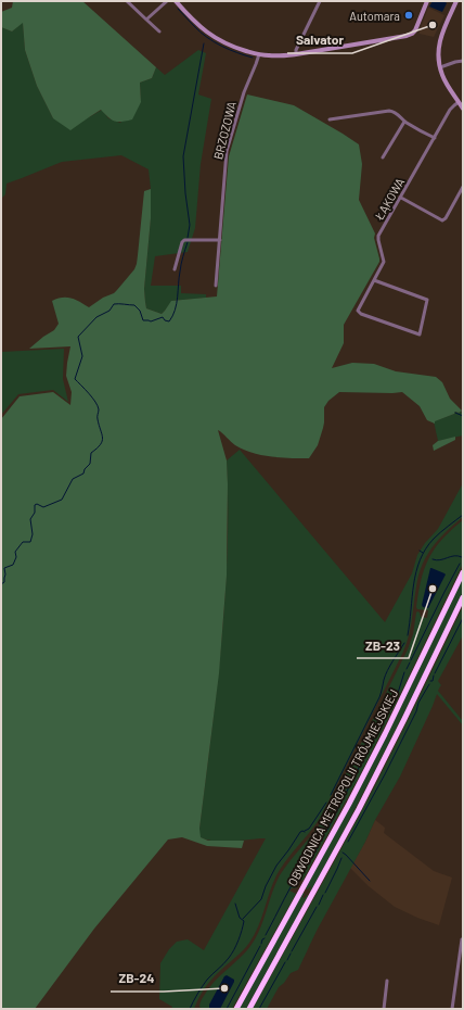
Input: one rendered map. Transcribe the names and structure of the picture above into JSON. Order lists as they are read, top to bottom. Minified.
{"streets":{"highway":["OBWODNICA METROPOLII TRÓJMIEJSKIEJ"],"street":["BRZOZOWA","ŁĄKOWA"]},"places":["Automara","Salvator","ZB-23","ZB-24"]}
